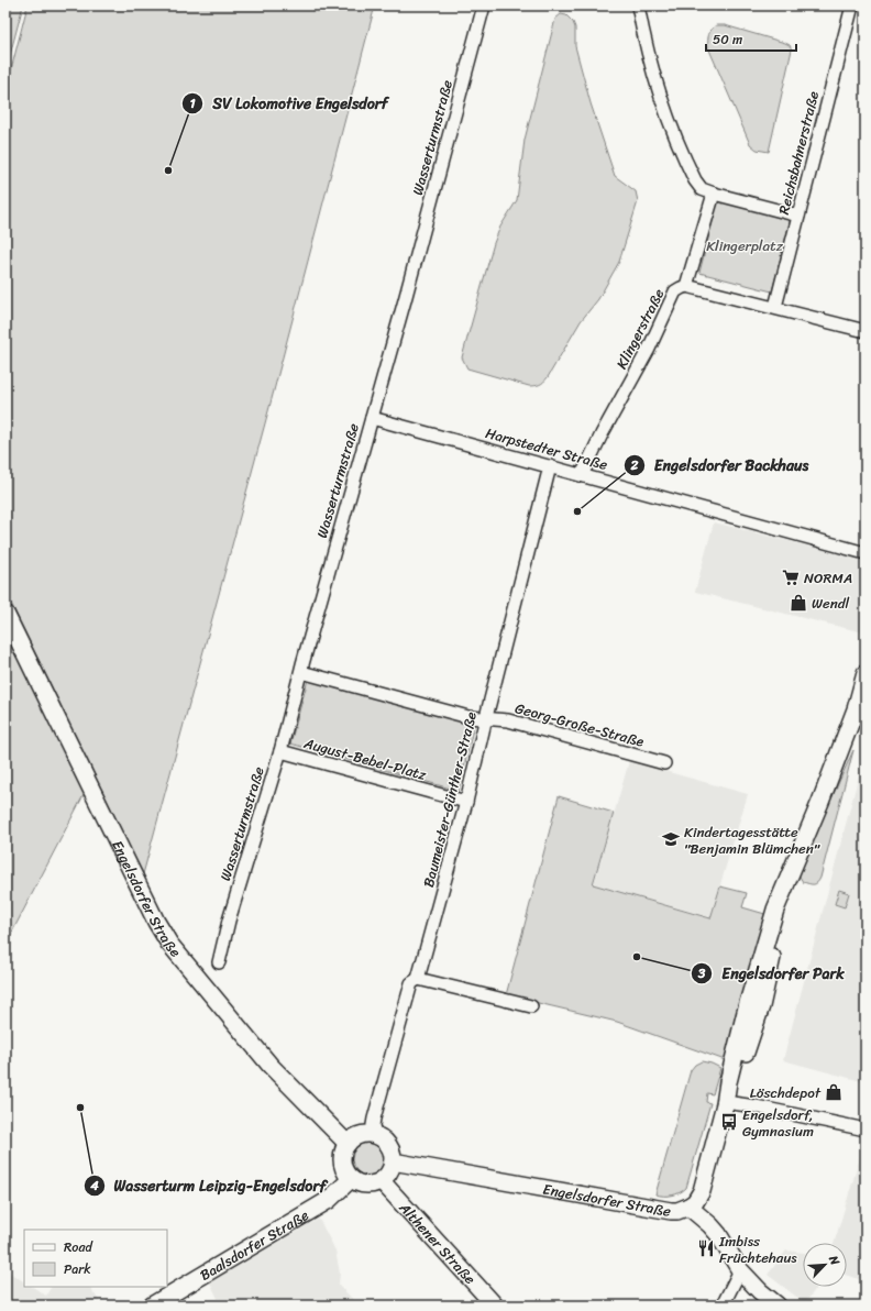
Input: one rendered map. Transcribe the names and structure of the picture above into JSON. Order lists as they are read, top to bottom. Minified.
{"streets":{"main road":["Engelsdorfer Straße","Althener Straße","Baalsdorfer Straße"],"street":["Wasserturmstraße","Reichsbahnerstraße","Klingerstraße","Harpstedter Straße","Georg-Große-Straße","August-Bebel-Platz","Baumeister-Günther-Straße"]},"crossings":[["Wasserturmstraße","Harpstedter Straße"],["Wasserturmstraße","August-Bebel-Platz"],["Klingerstraße","Harpstedter Straße"],["Harpstedter Straße","Baumeister-Günther-Straße"],["Georg-Große-Straße","Baumeister-Günther-Straße"],["August-Bebel-Platz","Baumeister-Günther-Straße"],["Baumeister-Günther-Straße","Engelsdorfer Straße"],["Baumeister-Günther-Straße","Althener Straße"],["Baumeister-Günther-Straße","Baalsdorfer Straße"],["Engelsdorfer Straße","Althener Straße"],["Engelsdorfer Straße","Baalsdorfer Straße"],["Althener Straße","Baalsdorfer Straße"]],"parks":["Klingerplatz"],"places":{"other":["SV Lokomotive Engelsdorf","Engelsdorfer Backhaus","Engelsdorfer Park","Wasserturm Leipzig-Engelsdorf"],"supermarket":["NORMA"],"shop":["Wendl","Löschdepot"],"school or university":["Kindertagesstätte \"Benjamin Blümchen\""],"bus stop":["Engelsdorf, Gymnasium"],"restaurant":["Imbiss Früchtehaus"]},"legend":["Road","Park"],"scale_bar":"50 m","north":"top right"}
